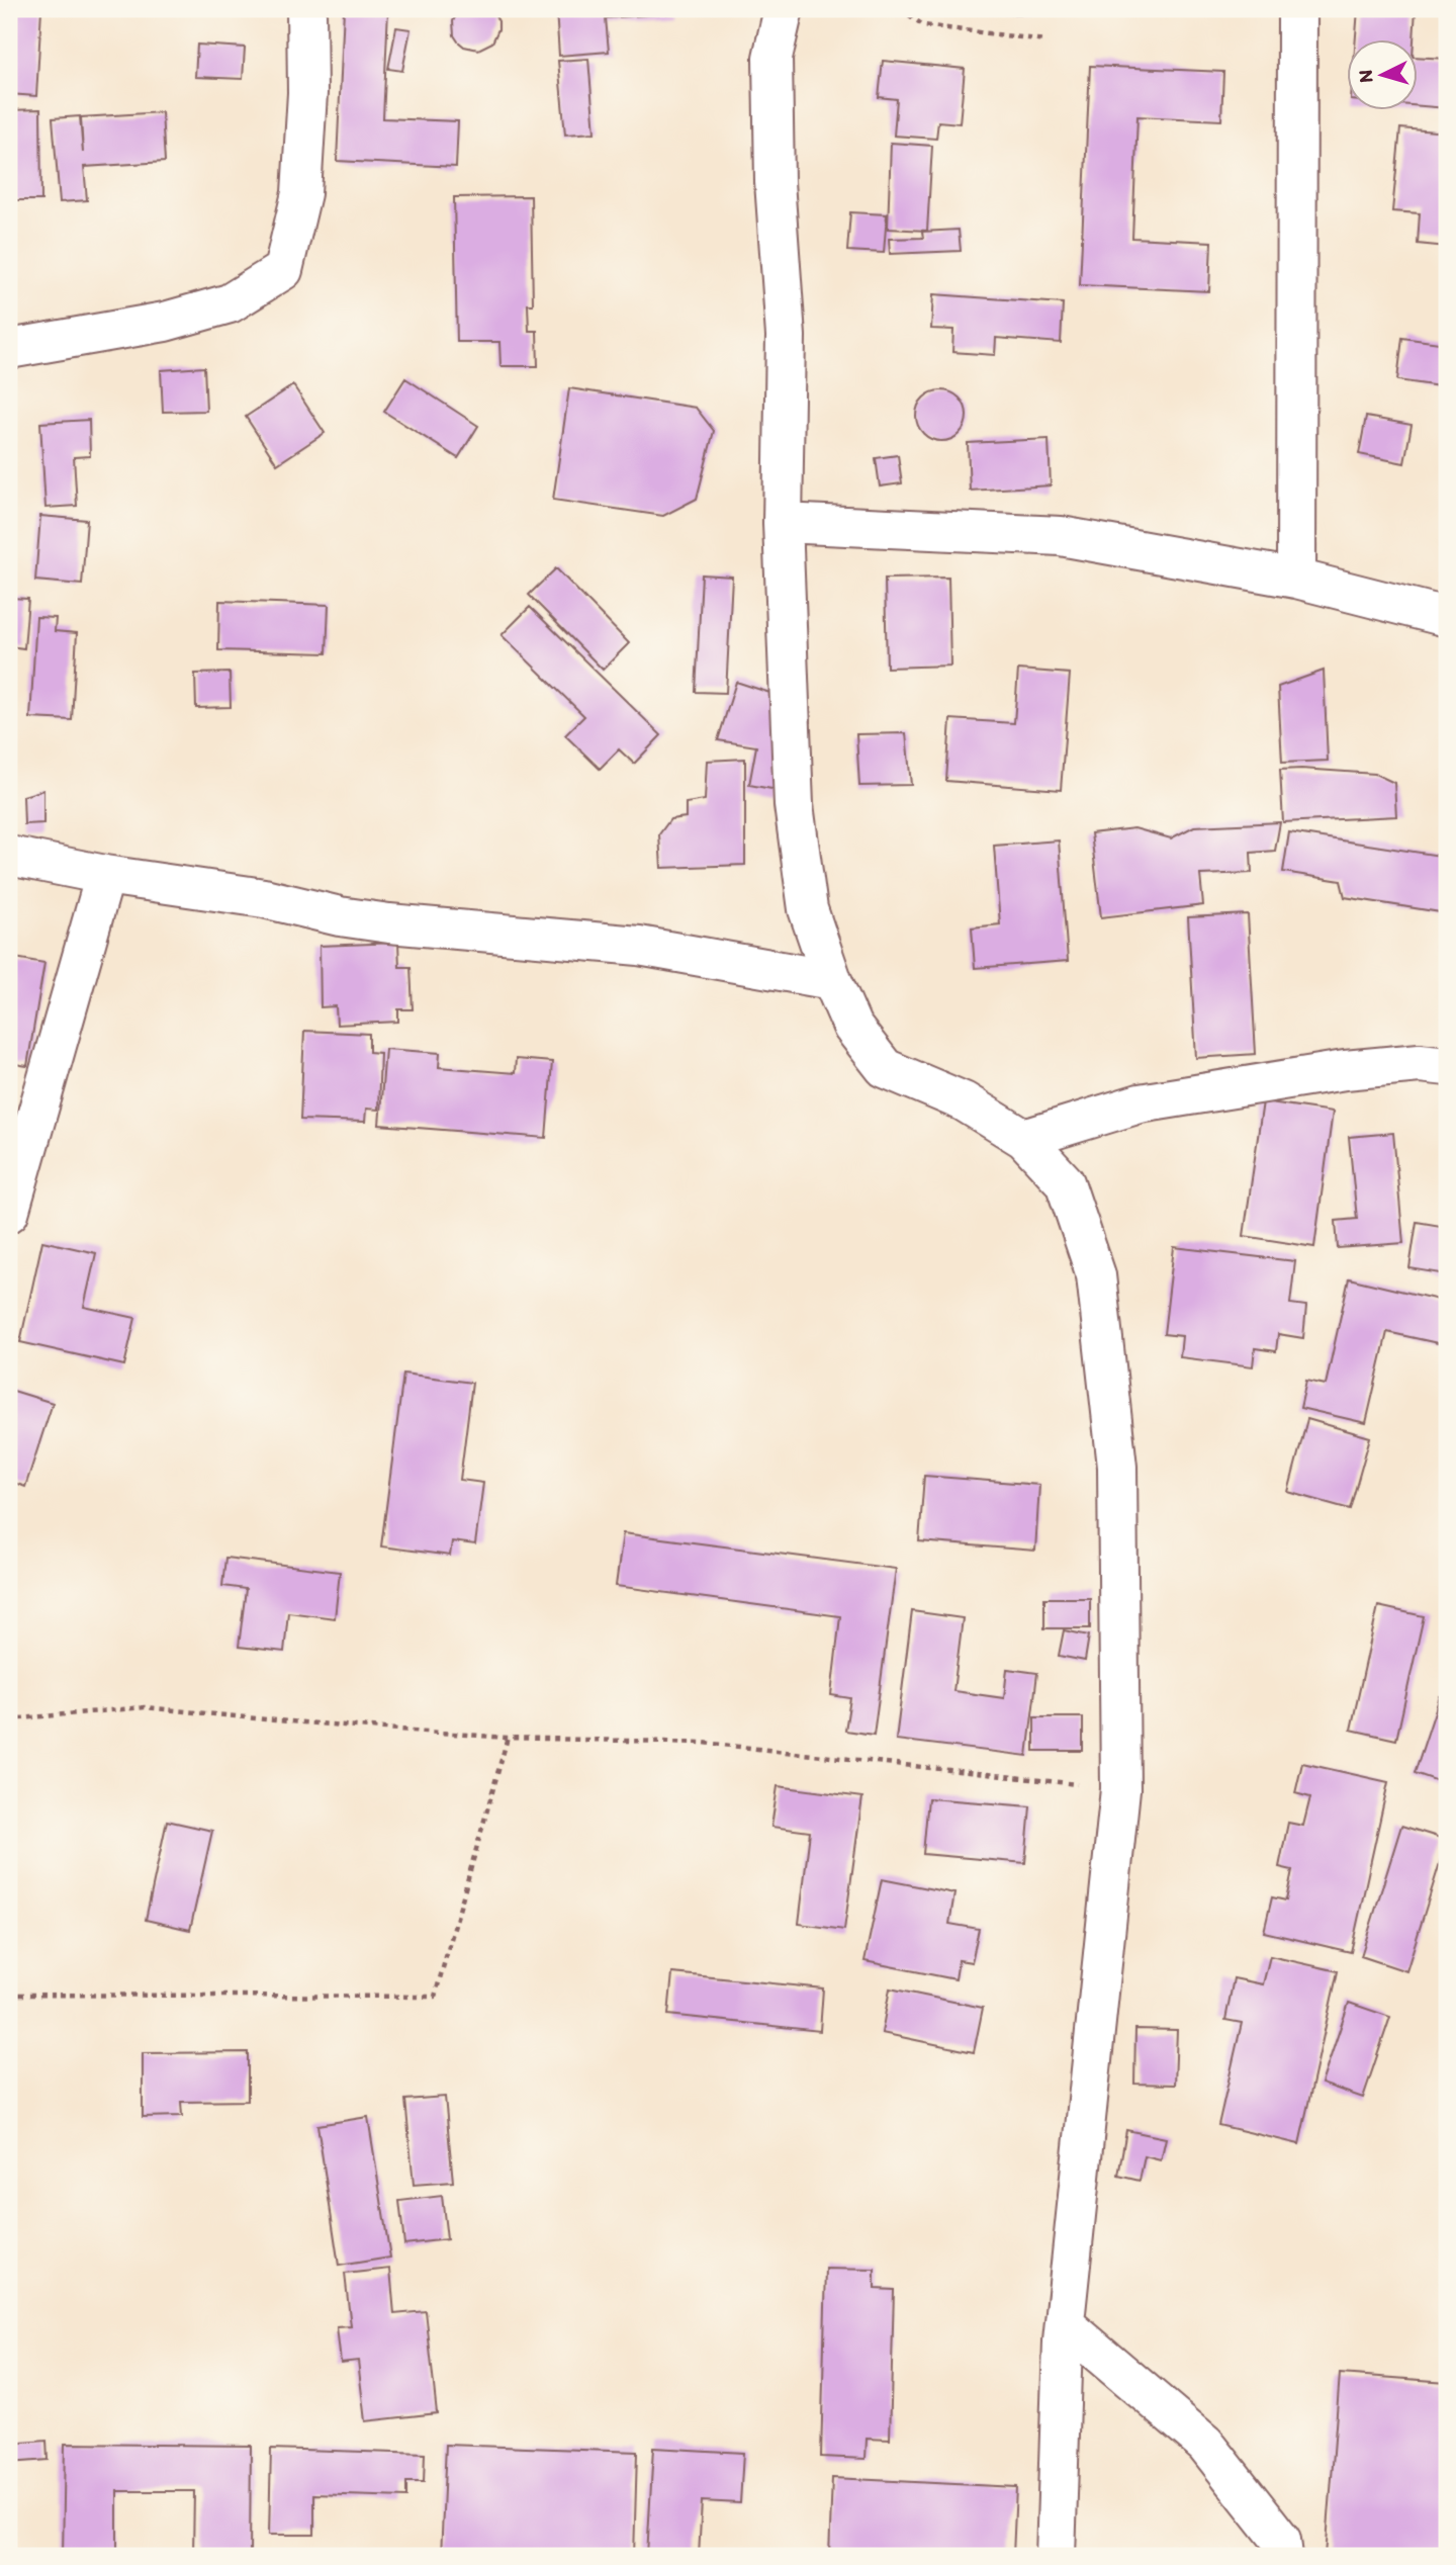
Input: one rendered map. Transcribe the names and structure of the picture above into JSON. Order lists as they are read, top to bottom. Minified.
{"north":"left"}
